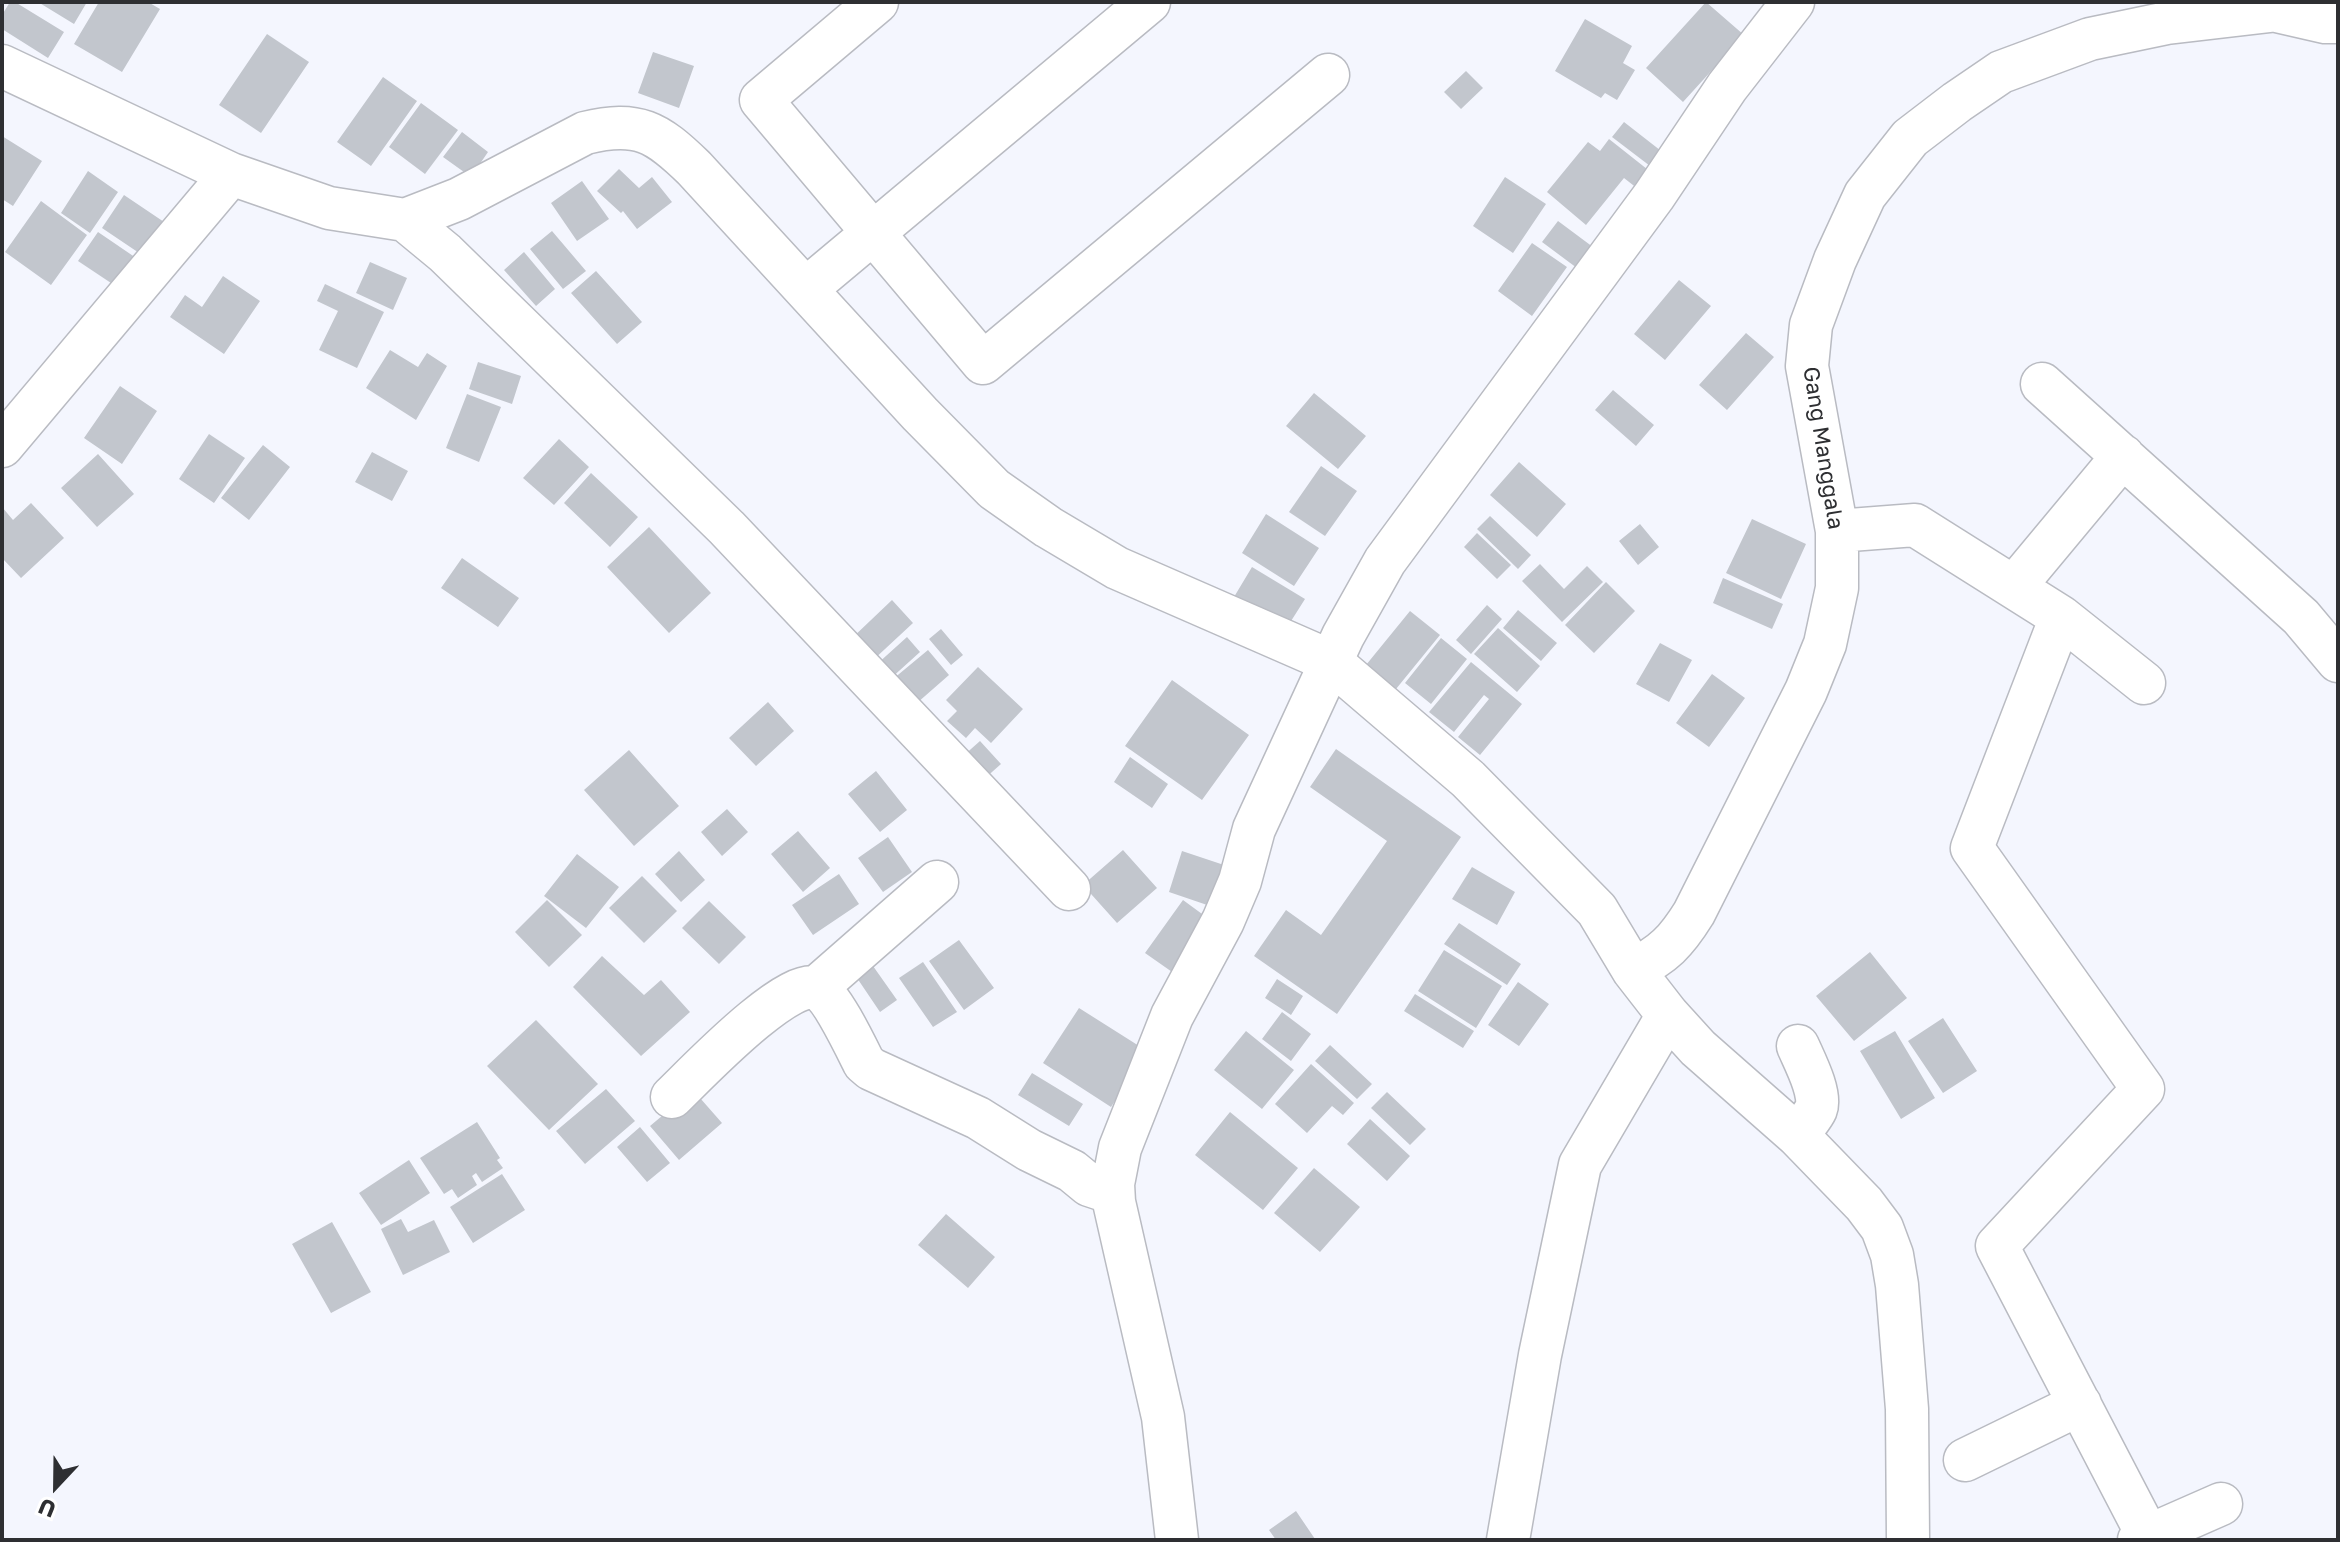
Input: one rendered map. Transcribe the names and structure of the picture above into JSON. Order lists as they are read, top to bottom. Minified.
{"streets":{"street":["Gang Manggala"]},"north":"bottom"}
